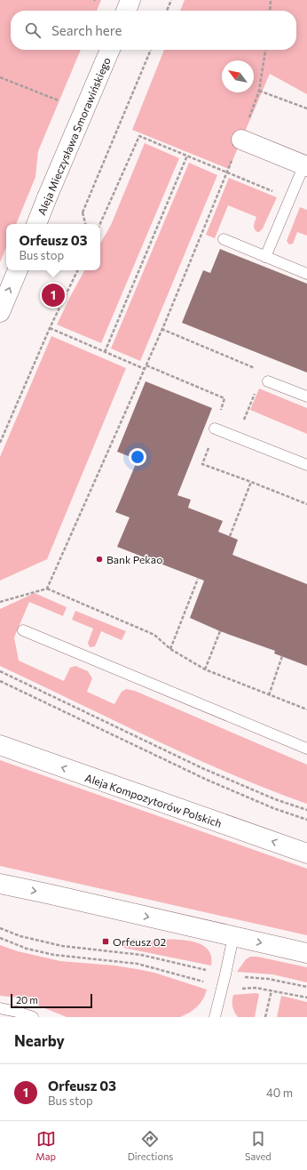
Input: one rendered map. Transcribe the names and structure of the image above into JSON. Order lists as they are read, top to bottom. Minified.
{"streets":{"street":["Aleja Mieczysława Smorawińskiego","Aleja Kompozytorów Polskich"]},"places":{"other":["Bank Pekao"],"transit":["Orfeusz 02"]},"scale_bar":"20 m","north":"top left","page":{"search":"Search here","popup":["Orfeusz 03","Bus stop"],"pins":"1","scale":"20 m","heading":"Nearby","list":[{"mark":"1","name":"Orfeusz 03","note":"Bus stop","value":"40 m"}],"nav":["Map","Directions","Saved"]}}
